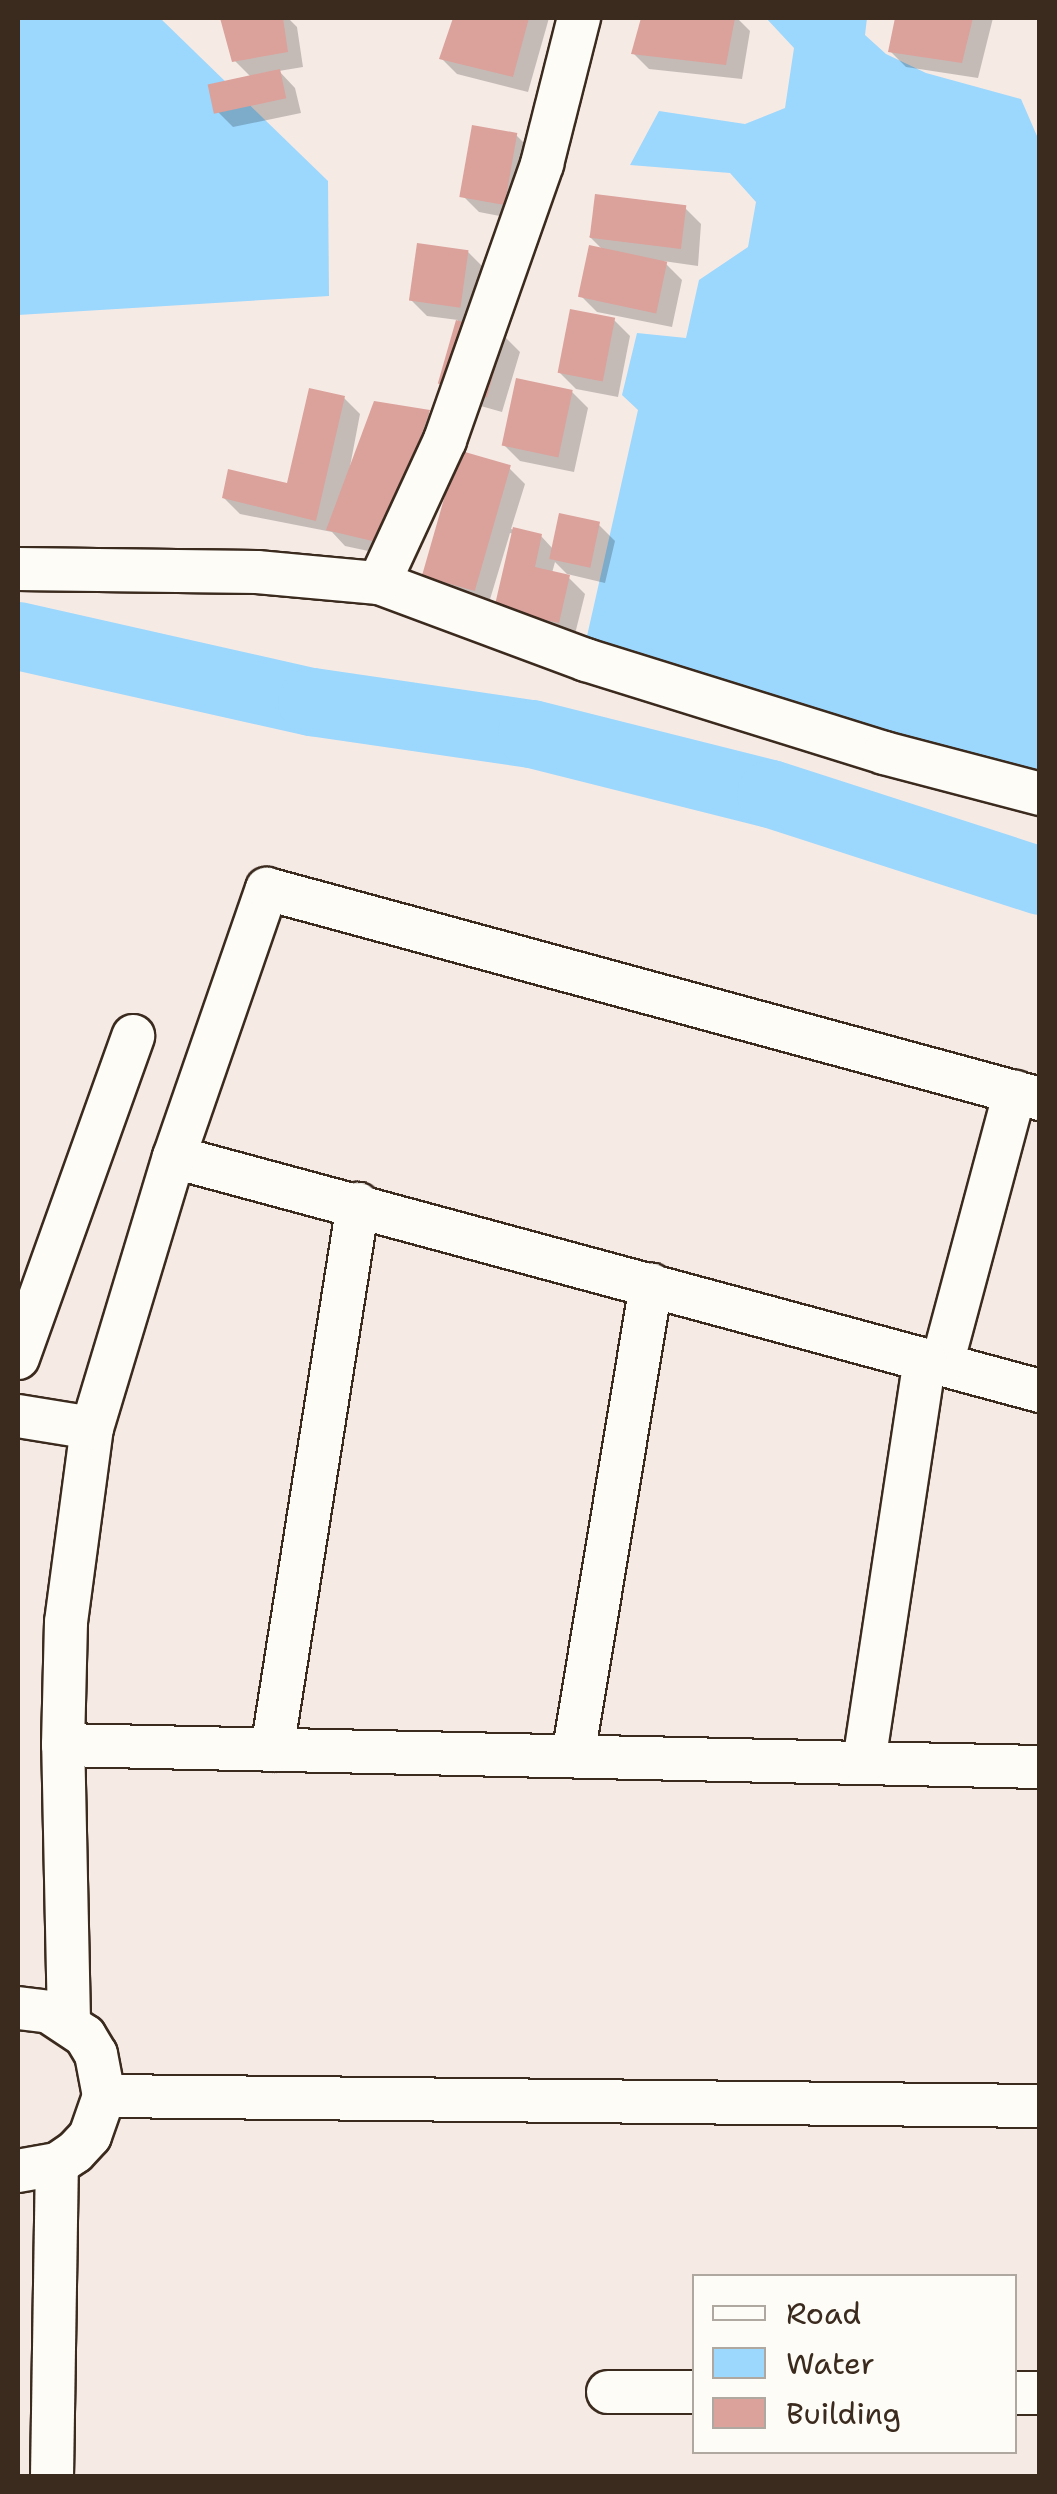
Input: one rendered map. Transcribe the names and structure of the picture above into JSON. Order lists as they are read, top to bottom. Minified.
{"legend":["Road","Water","Building"]}
